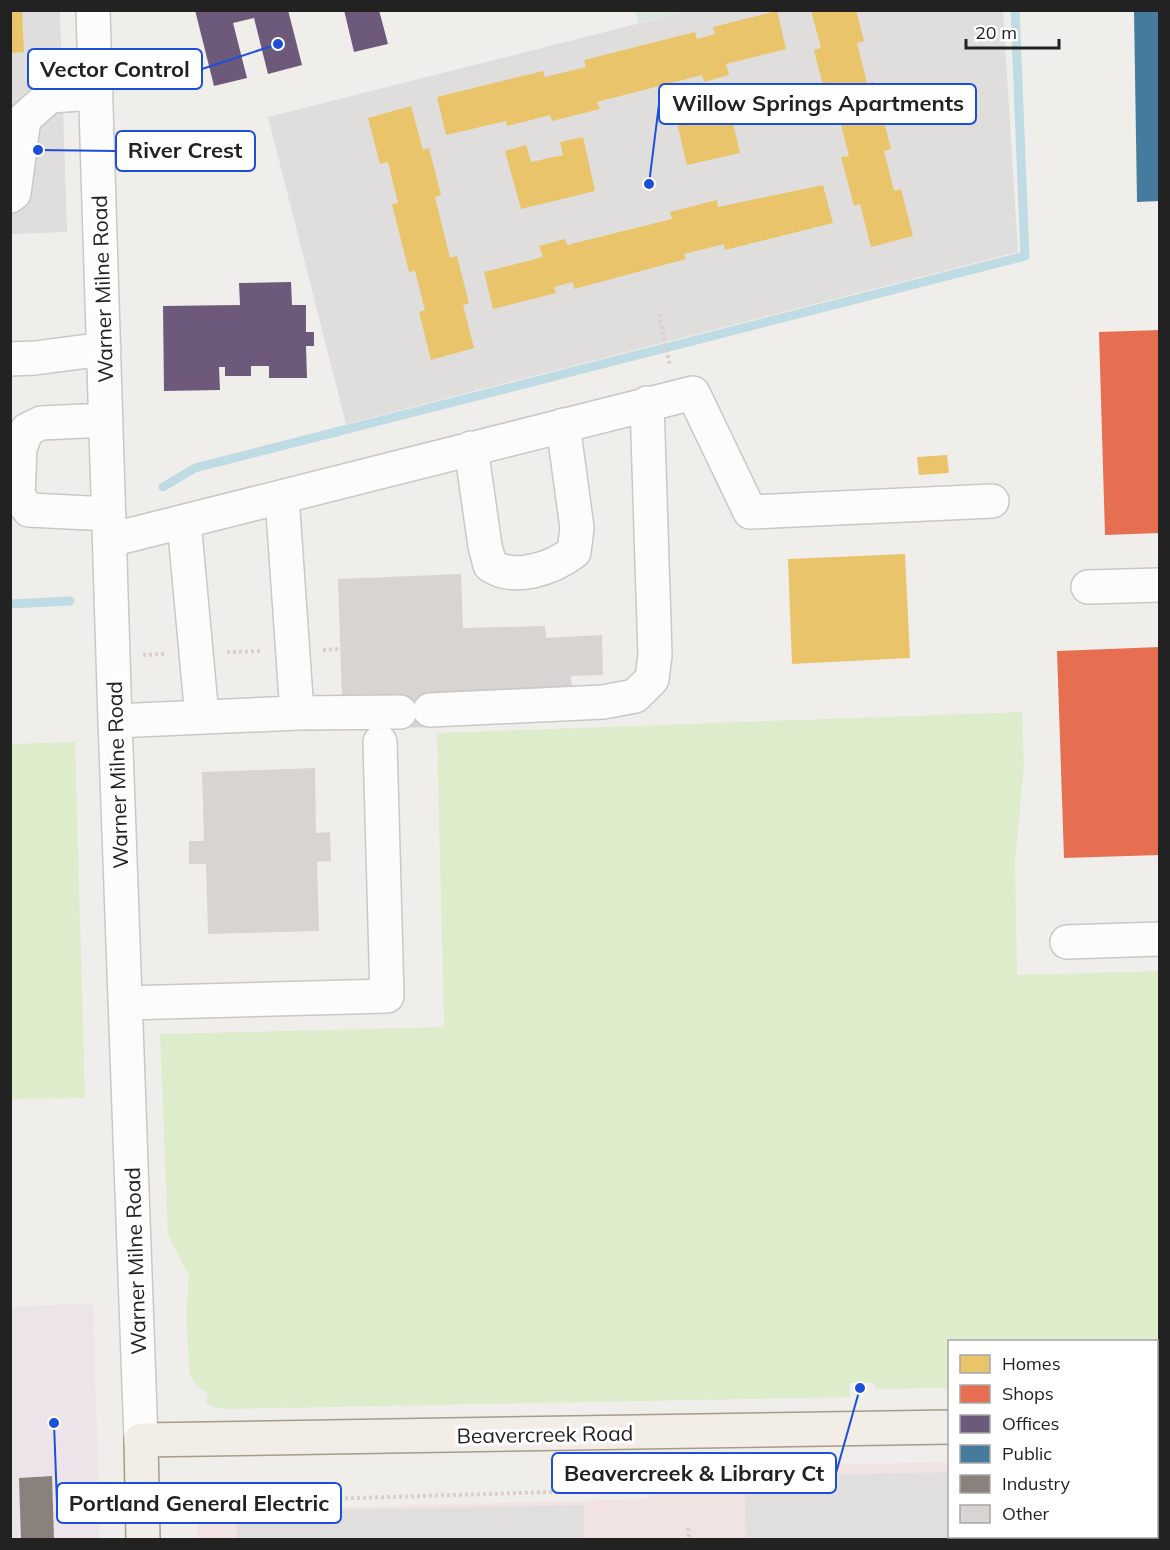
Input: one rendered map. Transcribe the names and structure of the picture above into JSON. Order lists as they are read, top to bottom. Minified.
{"streets":{"main road":["Warner Milne Road","Beavercreek Road"]},"crossings":[["Warner Milne Road","Beavercreek Road"]],"places":["Vector Control","River Crest","Willow Springs Apartments","Beavercreek & Library Ct","Portland General Electric"],"legend":["Homes","Shops","Offices","Public","Industry","Other"],"scale_bar":"20 m"}
